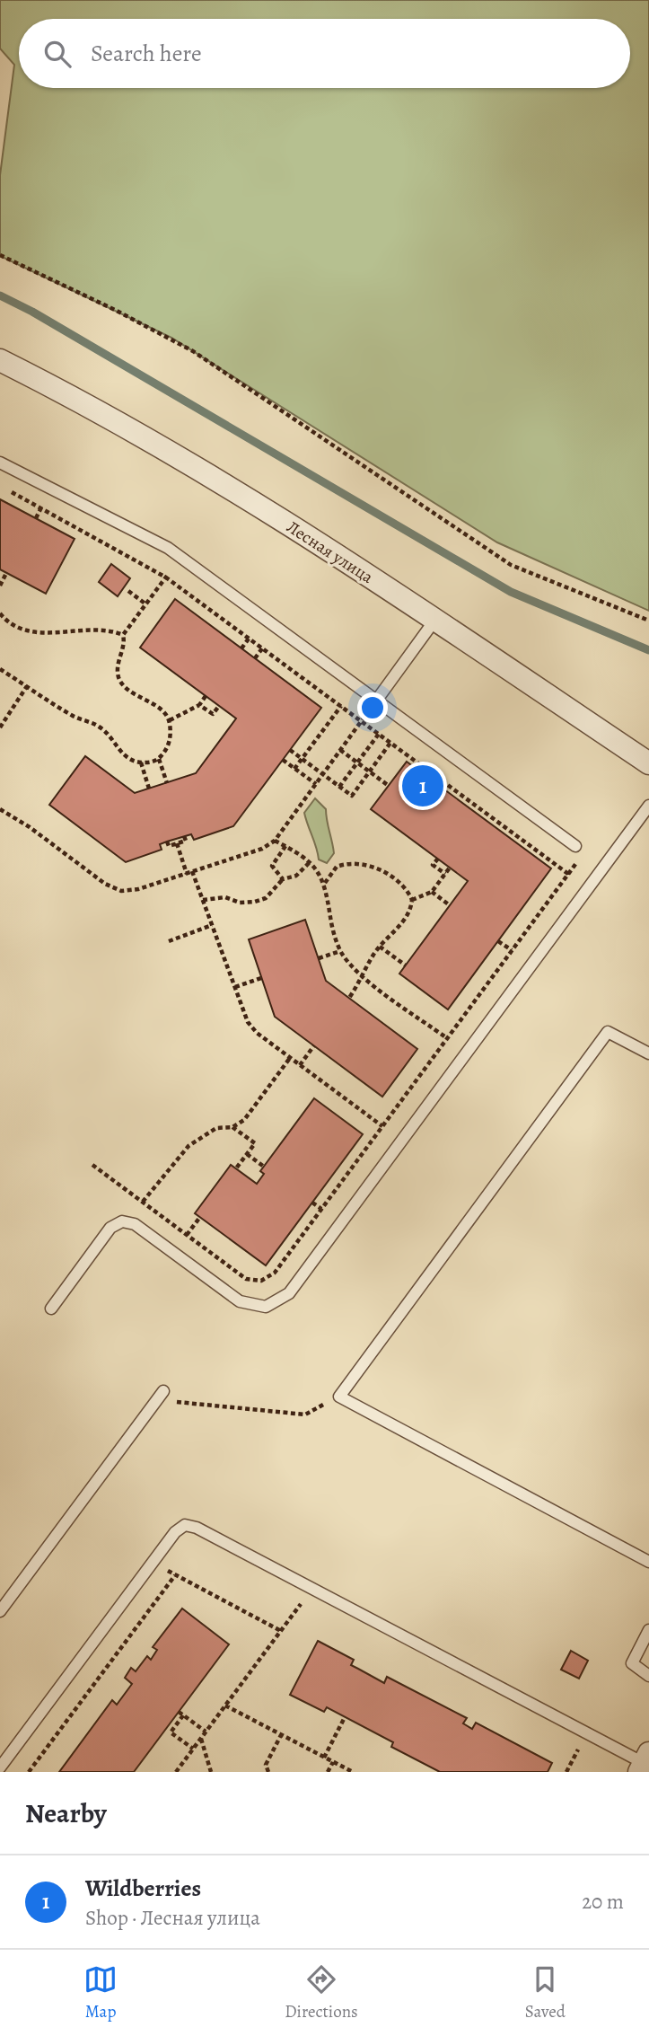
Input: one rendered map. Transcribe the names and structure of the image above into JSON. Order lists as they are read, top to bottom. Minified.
{"streets":{"street":["Лесная улица"]},"page":{"search":"Search here","pins":"1","heading":"Nearby","list":[{"mark":"1","name":"Wildberries","note":"Shop · Лесная улица","value":"20 m"}],"nav":["Map","Directions","Saved"]}}
